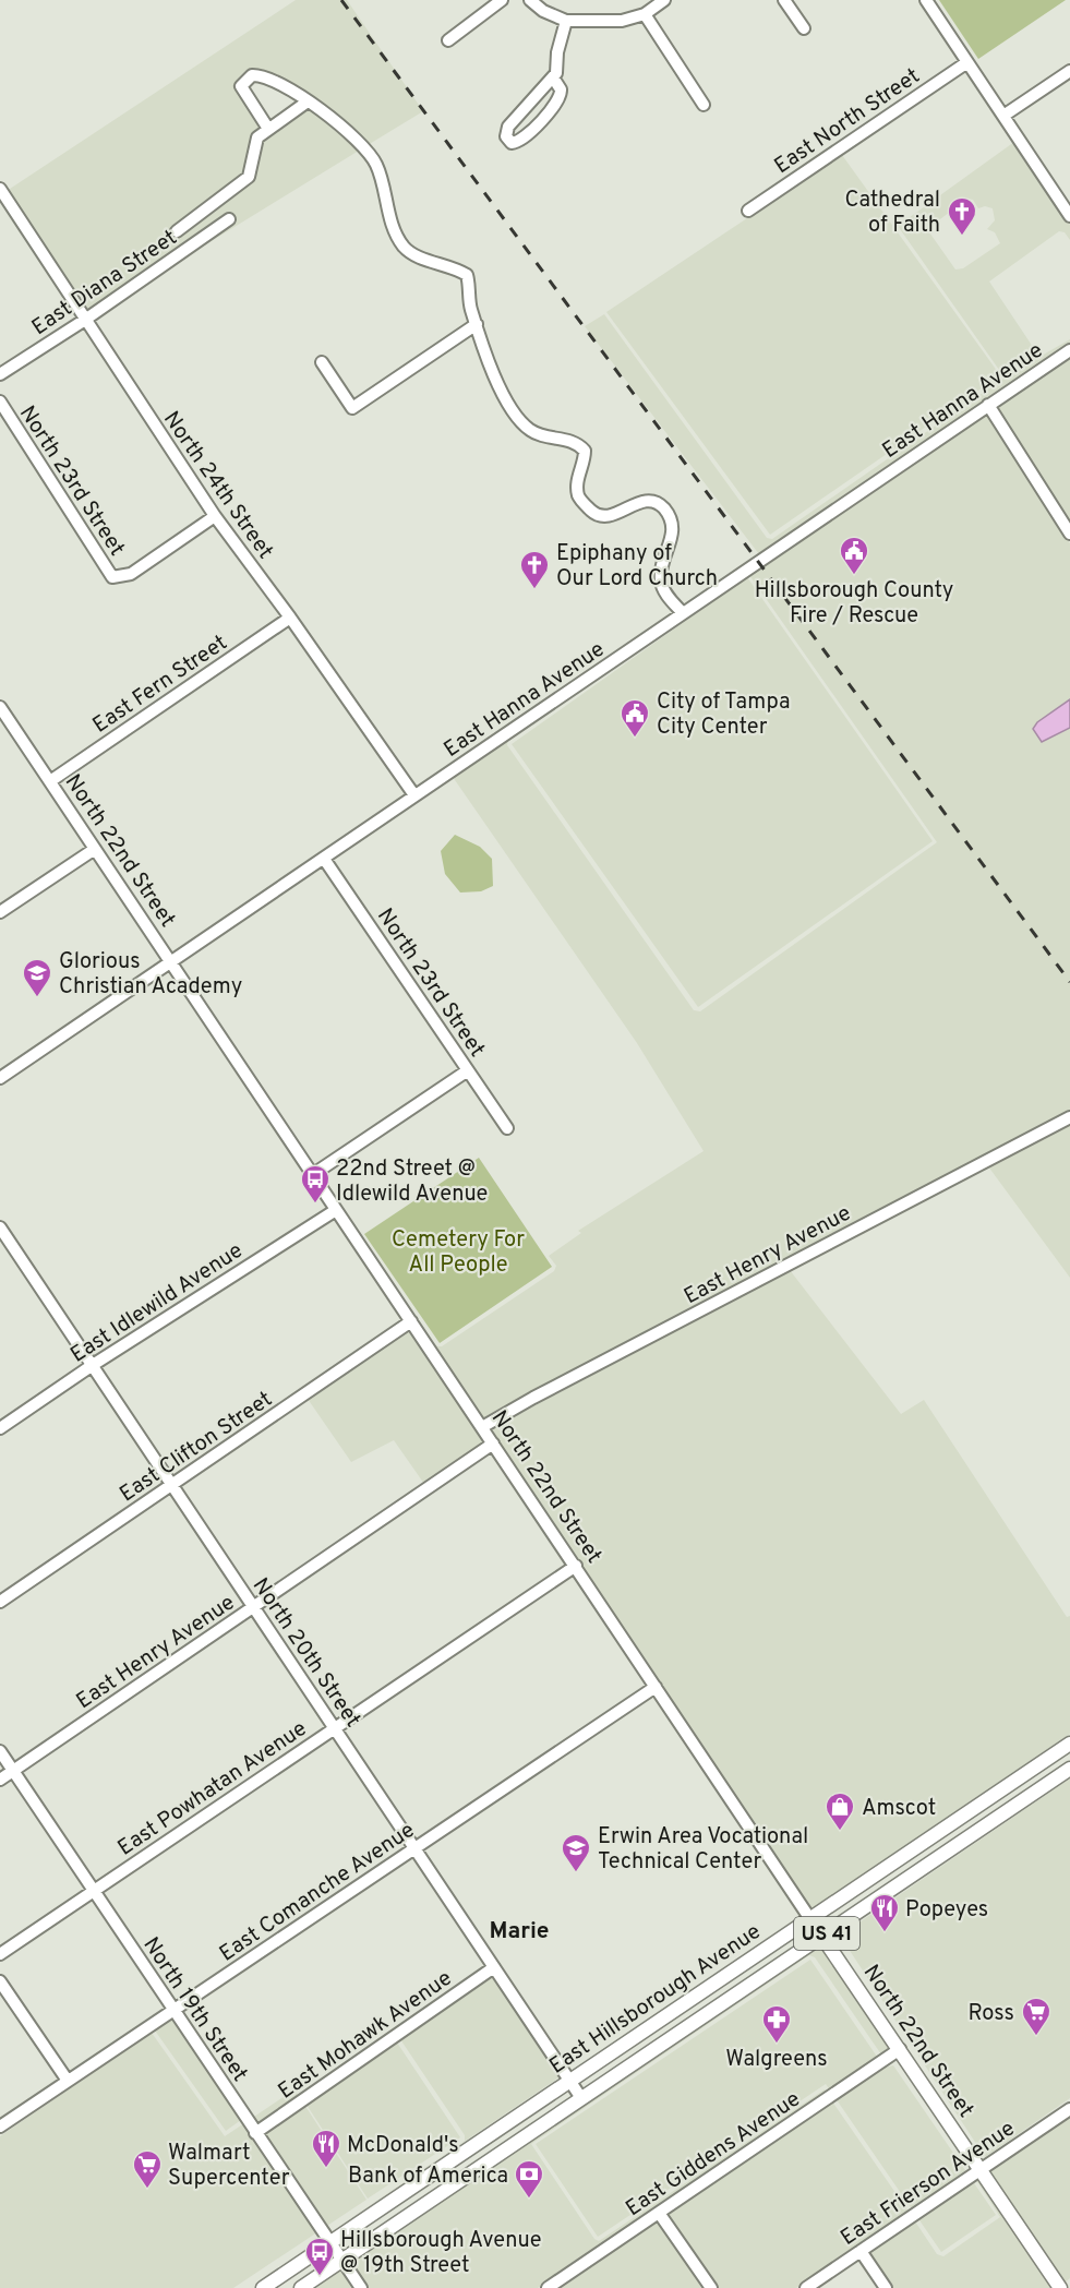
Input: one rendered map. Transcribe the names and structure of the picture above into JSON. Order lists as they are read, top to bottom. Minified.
{"streets":{"main road":["North 22nd Street","US 41","East Hillsborough Avenue"],"street":["East North Street","East Diana Street","East Hanna Avenue","North 23rd Street","North 24th Street","East Fern Street","East Henry Avenue","East Idlewild Avenue","East Clifton Street","North 20th Street","East Powhatan Avenue","East Comanche Avenue","North 19th Street","East Mohawk Avenue","East Giddens Avenue","East Frierson Avenue"]},"crossings":[["East Diana Street","North 24th Street"],["East Hanna Avenue","North 23rd Street"],["East Hanna Avenue","North 24th Street"],["East Hanna Avenue","North 22nd Street"],["North 23rd Street","North 24th Street"],["North 24th Street","East Fern Street"],["East Fern Street","North 22nd Street"],["North 22nd Street","East Henry Avenue"],["North 22nd Street","East Idlewild Avenue"],["North 22nd Street","East Clifton Street"],["North 22nd Street","East Powhatan Avenue"],["North 22nd Street","East Comanche Avenue"],["North 22nd Street","East Hillsborough Avenue"],["North 22nd Street","East Giddens Avenue"],["North 22nd Street","East Frierson Avenue"],["East Henry Avenue","North 20th Street"],["East Henry Avenue","North 19th Street"],["East Idlewild Avenue","North 20th Street"],["East Clifton Street","North 20th Street"],["North 20th Street","East Powhatan Avenue"],["North 20th Street","East Comanche Avenue"],["North 20th Street","East Hillsborough Avenue"],["North 20th Street","East Mohawk Avenue"],["East Powhatan Avenue","North 19th Street"],["East Comanche Avenue","North 19th Street"],["East Hillsborough Avenue","North 19th Street"],["North 19th Street","East Mohawk Avenue"]],"districts":["Marie"],"parks":["Cemetery For All People"],"places":{"church":["Cathedral of Faith","Epiphany of Our Lord Church"],"public building":["Hillsborough County Fire / Rescue","City of Tampa City Center"],"school or university":["Glorious Christian Academy","Erwin Area Vocational Technical Center"],"bus stop":["22nd Street @ Idlewild Avenue","Hillsborough Avenue @ 19th Street"],"shop":["Amscot"],"restaurant":["Popeyes","McDonald's"],"supermarket":["Ross","Walmart Supercenter"],"pharmacy":["Walgreens"],"bank":["Bank of America"]}}
